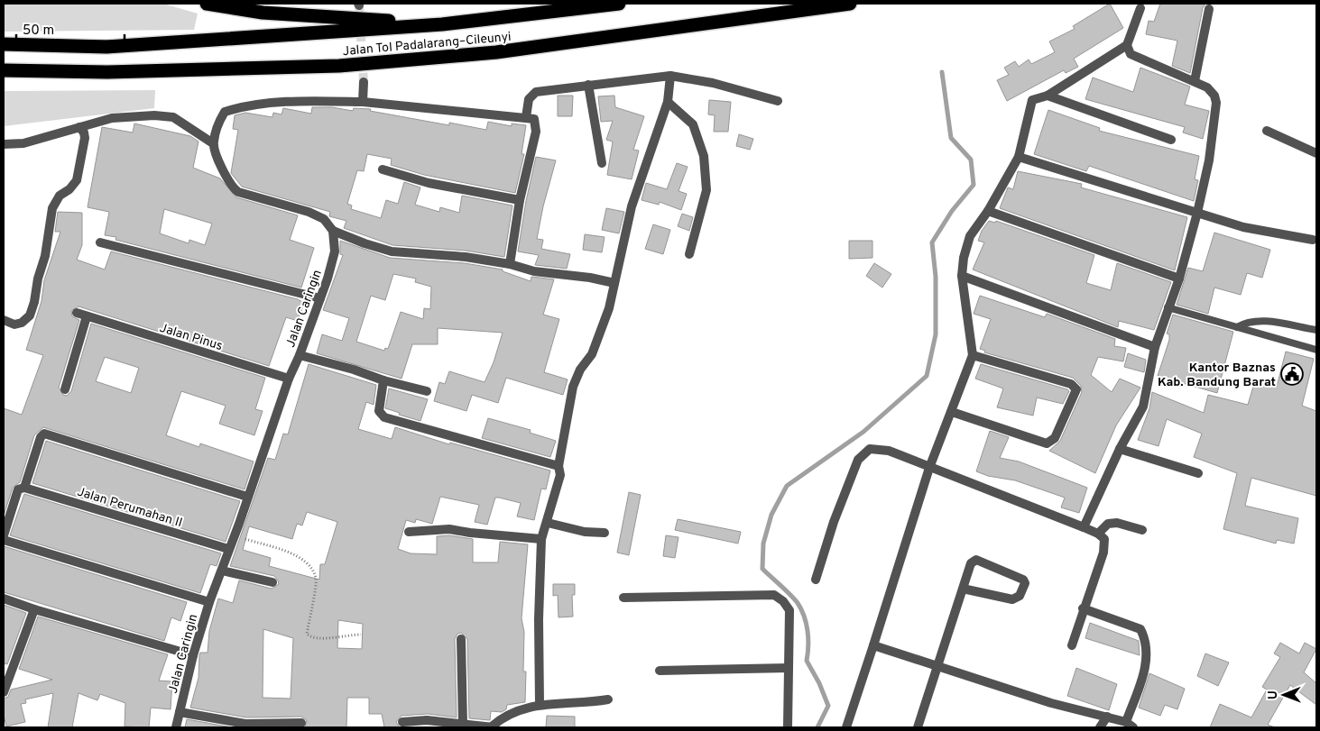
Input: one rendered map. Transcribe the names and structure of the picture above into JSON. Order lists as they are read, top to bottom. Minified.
{"streets":{"highway":["Jalan Tol Padalarang–Cileunyi"],"street":["Jalan Caringin","Jalan Pinus","Jalan Perumahan II"]},"crossings":[["Jalan Caringin","Jalan Pinus"],["Jalan Caringin","Jalan Perumahan II"]],"places":{"public building":["Kantor Baznas Kab. Bandung Barat"]},"scale_bar":"50 m","north":"left"}
